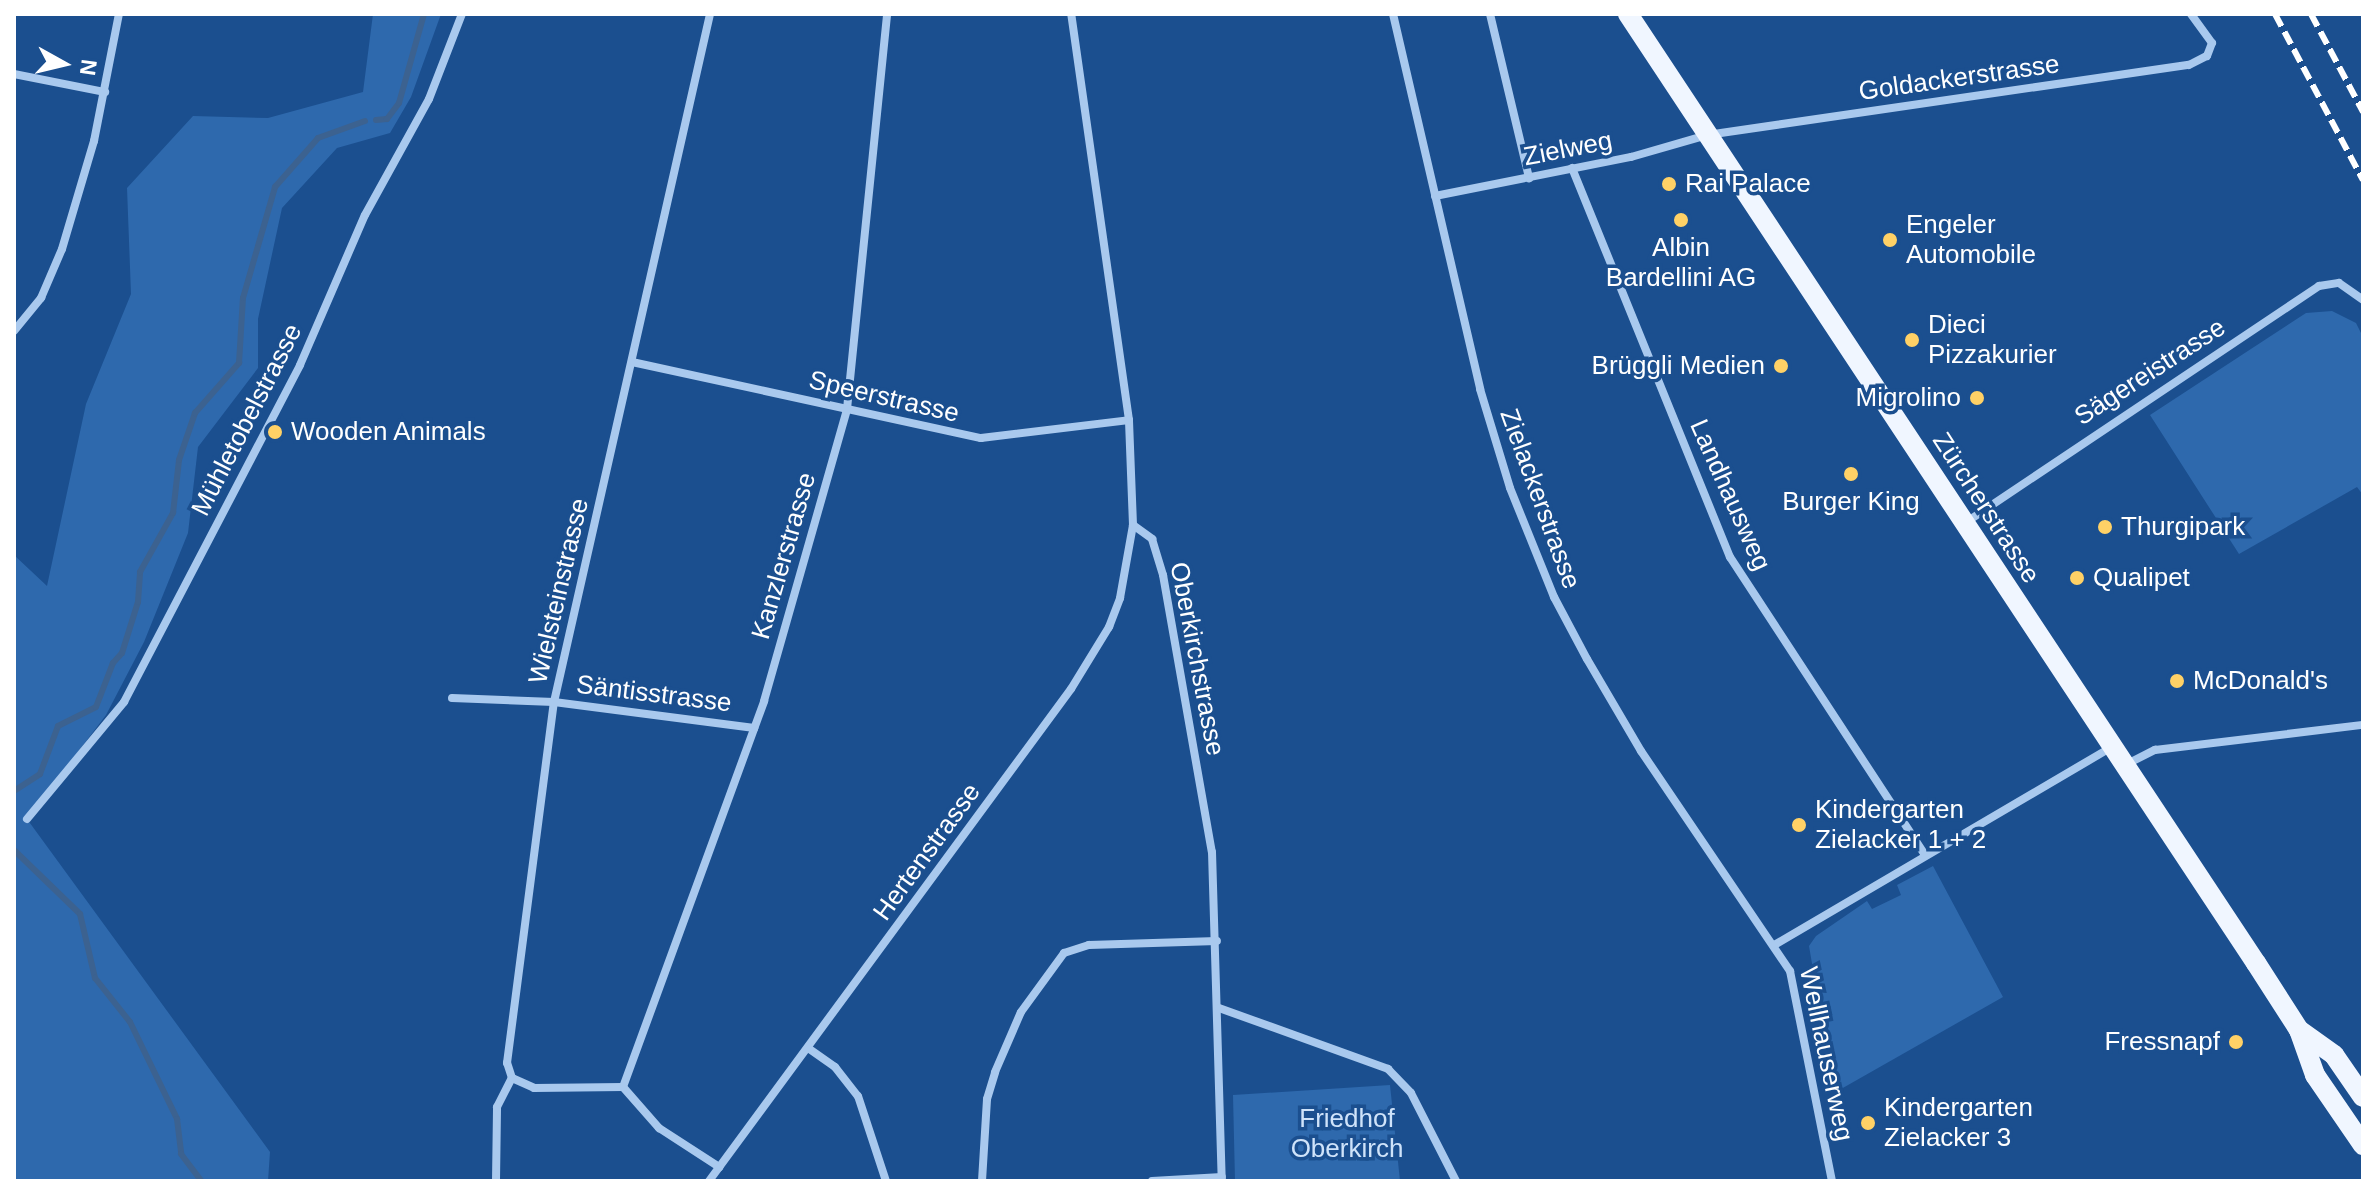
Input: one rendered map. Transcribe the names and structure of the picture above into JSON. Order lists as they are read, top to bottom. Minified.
{"streets":{"main road":["Zürcherstrasse"],"street":["Goldackerstrasse","Zielweg","Sägereistrasse","Speerstrasse","Mühletobelstrasse","Landhausweg","Zielackerstrasse","Kanzlerstrasse","Wielsteinstrasse","Oberkirchstrasse","Säntisstrasse","Hertenstrasse","Wellhauserweg"]},"crossings":[["Goldackerstrasse","Zielweg"],["Goldackerstrasse","Zürcherstrasse"],["Zielweg","Landhausweg"],["Zielweg","Zielackerstrasse"],["Zielweg","Zürcherstrasse"],["Sägereistrasse","Zürcherstrasse"],["Speerstrasse","Kanzlerstrasse"],["Speerstrasse","Wielsteinstrasse"],["Landhausweg","Wellhauserweg"],["Zielackerstrasse","Wellhauserweg"],["Zürcherstrasse","Wellhauserweg"],["Kanzlerstrasse","Säntisstrasse"],["Wielsteinstrasse","Säntisstrasse"],["Oberkirchstrasse","Hertenstrasse"]],"parks":["Friedhof Oberkirch"],"places":["Rai Palace","Albin Bardellini AG","Engeler Automobile","Dieci Pizzakurier","Brüggli Medien","Migrolino","Wooden Animals","Burger King","Thurgipark","Qualipet","McDonald's","Kindergarten Zielacker 1 + 2","Fressnapf","Kindergarten Zielacker 3"],"north":"right"}
